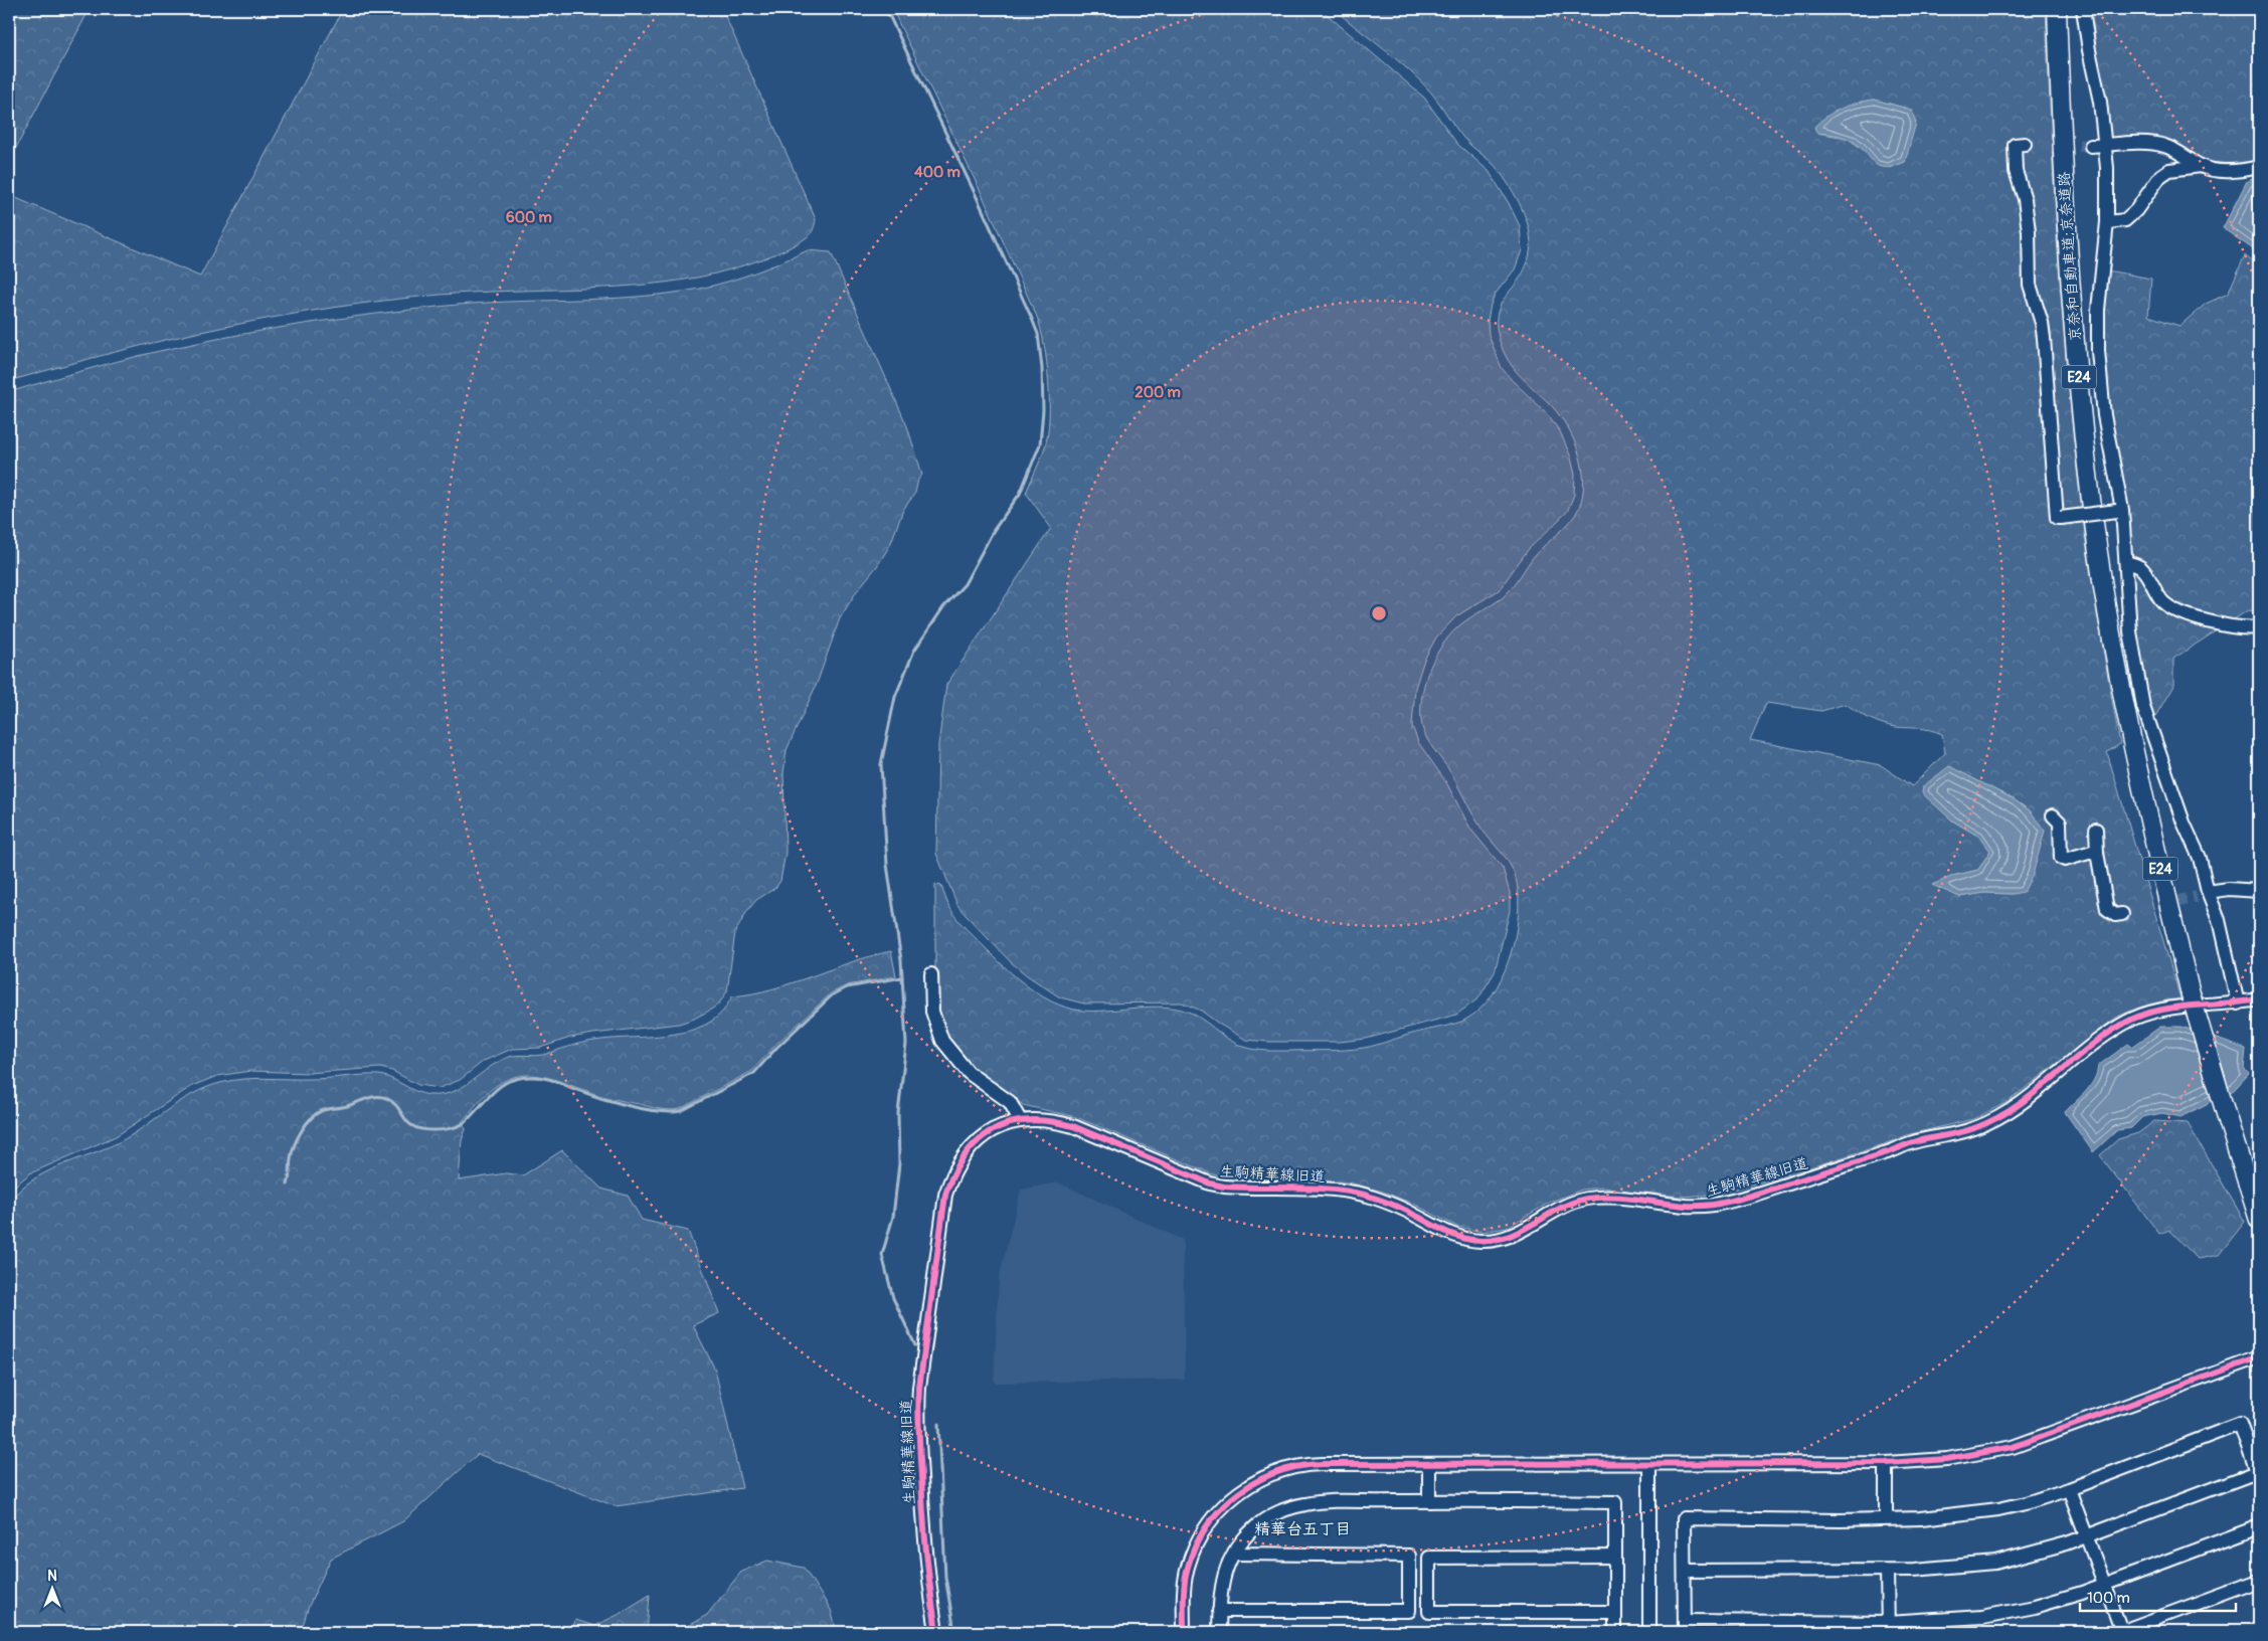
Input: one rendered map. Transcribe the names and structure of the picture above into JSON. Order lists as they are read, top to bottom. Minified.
{"streets":{"highway":["京奈和自動車道;京奈道路","E24"],"street":["生駒精華線旧道"]},"districts":["精華台五丁目"],"scale_bar":"100 m","north":"top","rings":["400 m","600 m","200 m"]}
